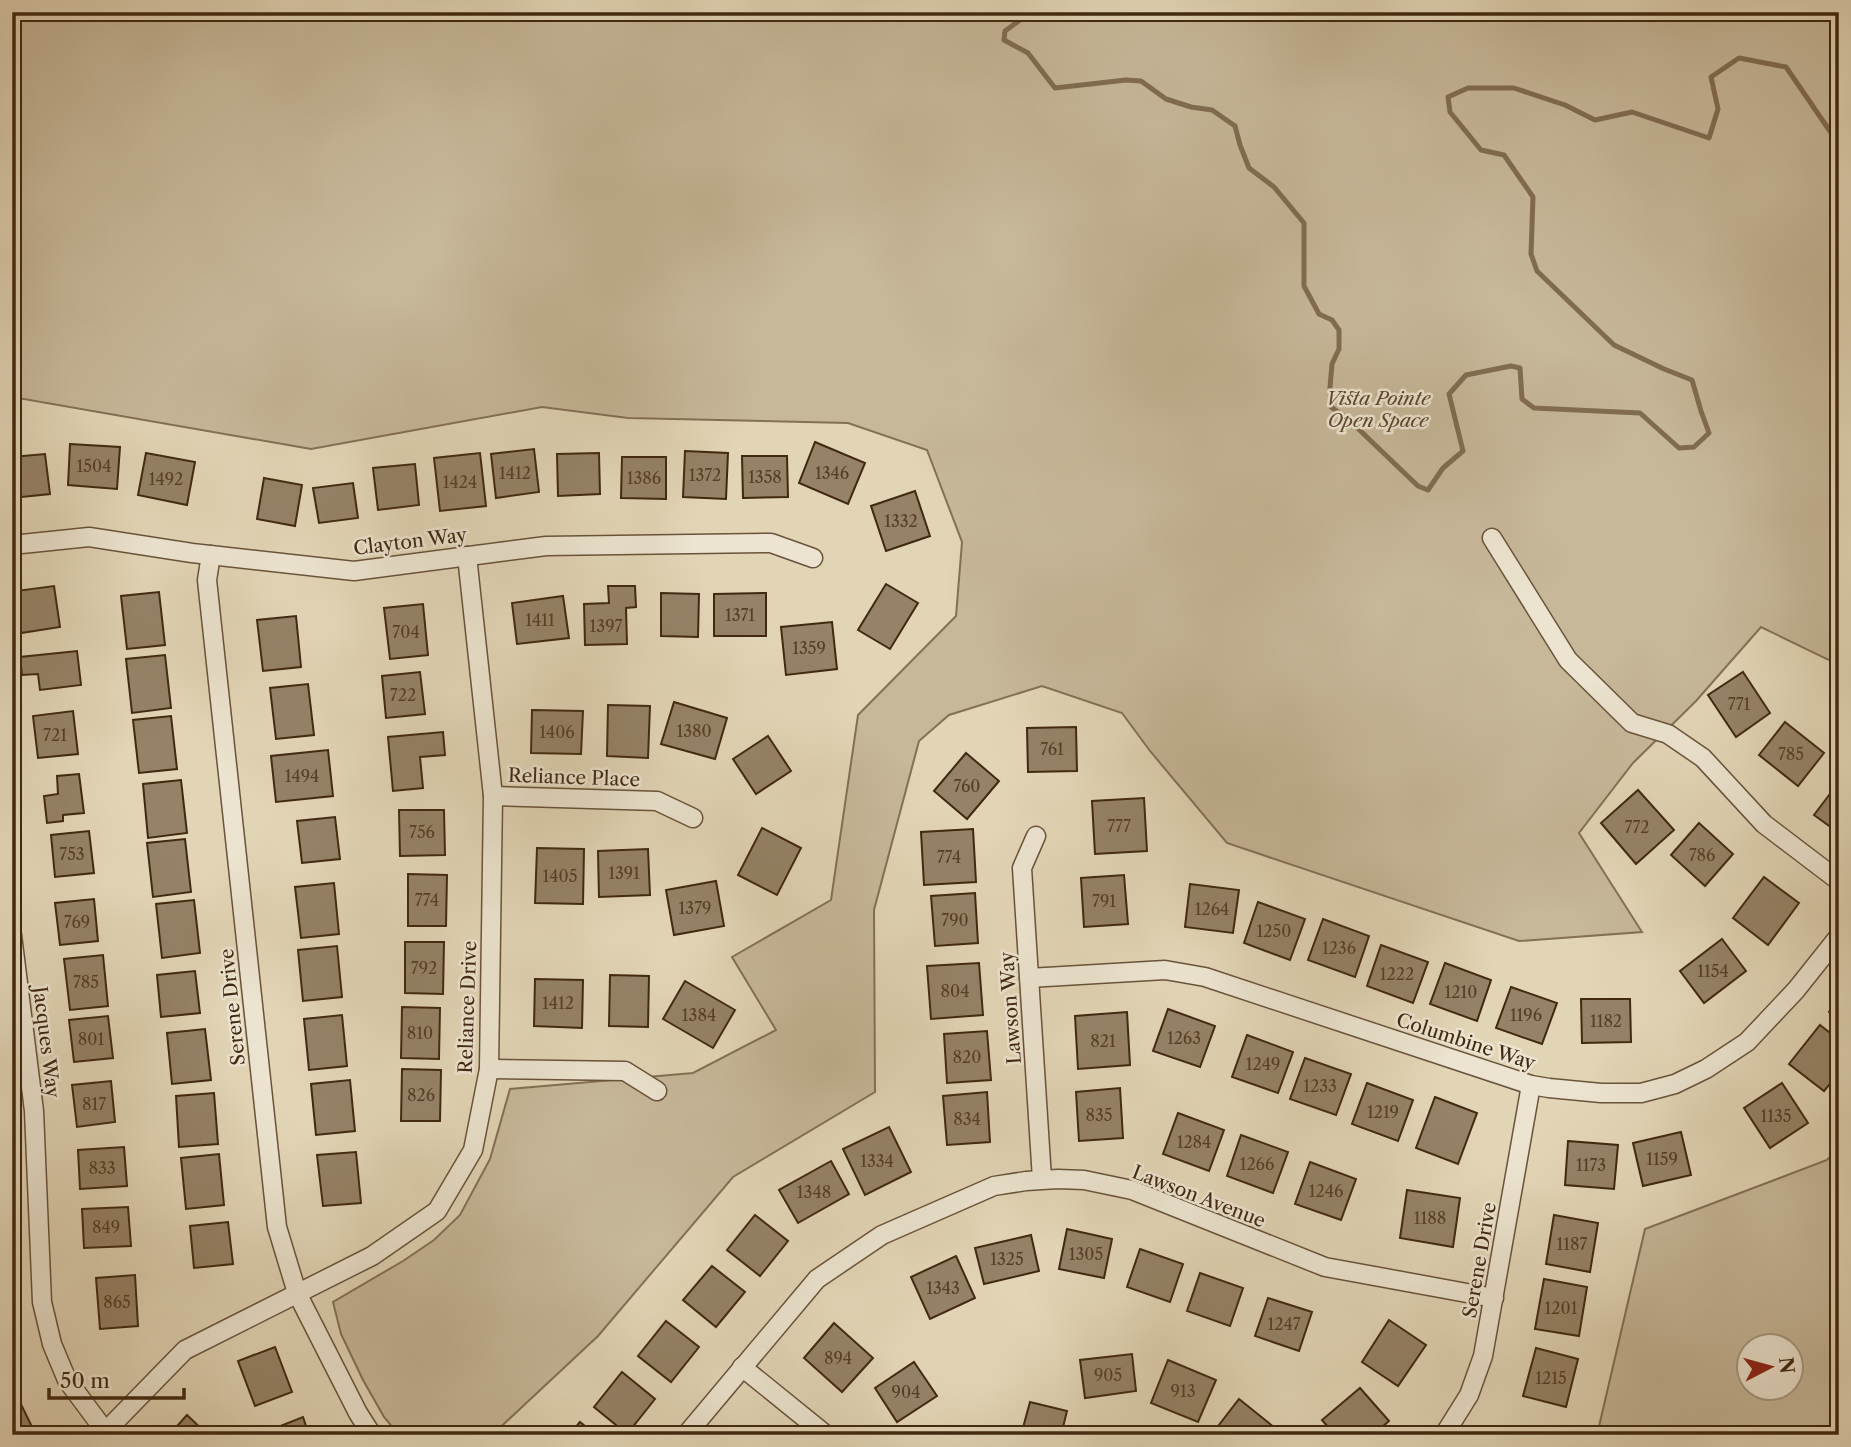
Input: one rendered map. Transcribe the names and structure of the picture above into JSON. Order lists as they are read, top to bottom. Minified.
{"streets":{"street":["Clayton Way","Reliance Place","Serene Drive","Reliance Drive","Lawson Way","Columbine Way","Jacques Way","Lawson Avenue"]},"crossings":[["Clayton Way","Serene Drive"],["Clayton Way","Reliance Drive"],["Reliance Place","Reliance Drive"],["Serene Drive","Reliance Drive"],["Serene Drive","Columbine Way"],["Serene Drive","Lawson Avenue"],["Reliance Drive","Jacques Way"],["Lawson Way","Columbine Way"],["Lawson Way","Lawson Avenue"]],"parks":["Vista Pointe Open Space"],"house_numbers":["1504","1412","1346","1372","1358","1386","1492","1424","1332","1371","1411","1397","704","1359","722","771","1380","1406","721","761","785","1494","760","777","772","756","753","786","774","1391","1405","774","791","1379","1264","790","769","1250","1236","792","1154","1222","785","804","1210","1412","1384","1196","1182","810","1263","801","821","820","1249","1233","826","817","1219","835","1135","834","1284","1159","1334","1266","1173","833","1246","1348","1188","849","1187","1305","1325","1343","865","1201","1247","894","905","1215","913","904"],"scale_bar":"50 m","north":"right"}
